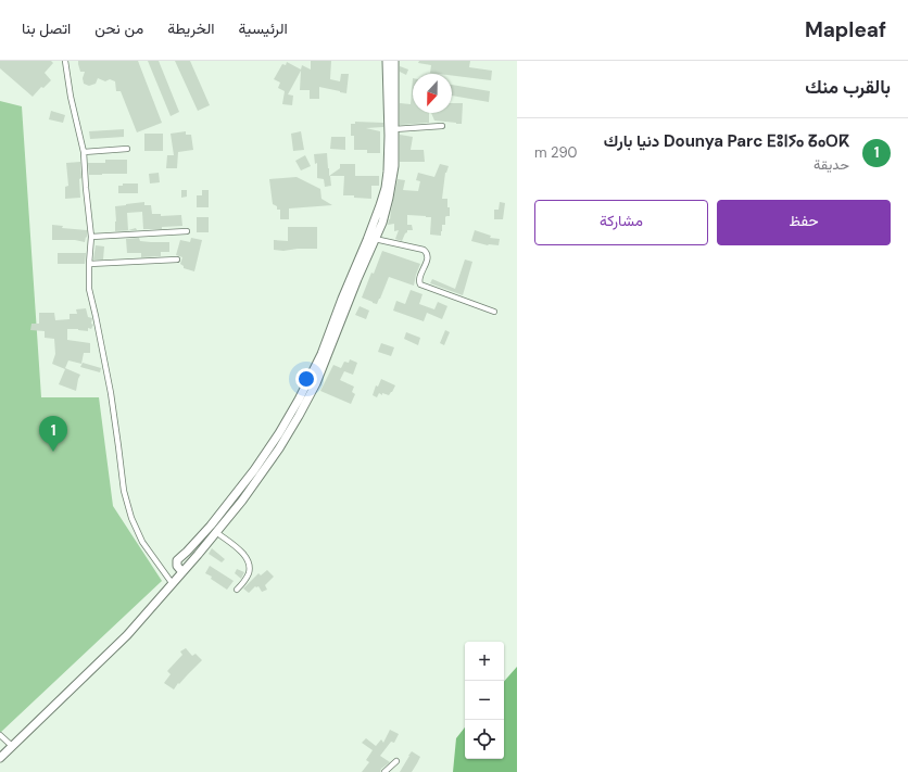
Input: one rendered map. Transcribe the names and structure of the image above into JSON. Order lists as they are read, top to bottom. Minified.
{"north":"bottom","page":{"header":"Mapleaf","nav":["الرئيسية","الخريطة","من نحن","اتصل بنا"],"heading":"بالقرب منك","list":[{"mark":"1","name":"Dounya Parc ⴹⵓⵏⵢⴰ ⵒⴰⵔⴽ دنيا بارك","note":"حديقة","value":"290 m"}],"buttons":["حفظ","مشاركة"],"pins":"1","map_buttons":["+","−"]}}
